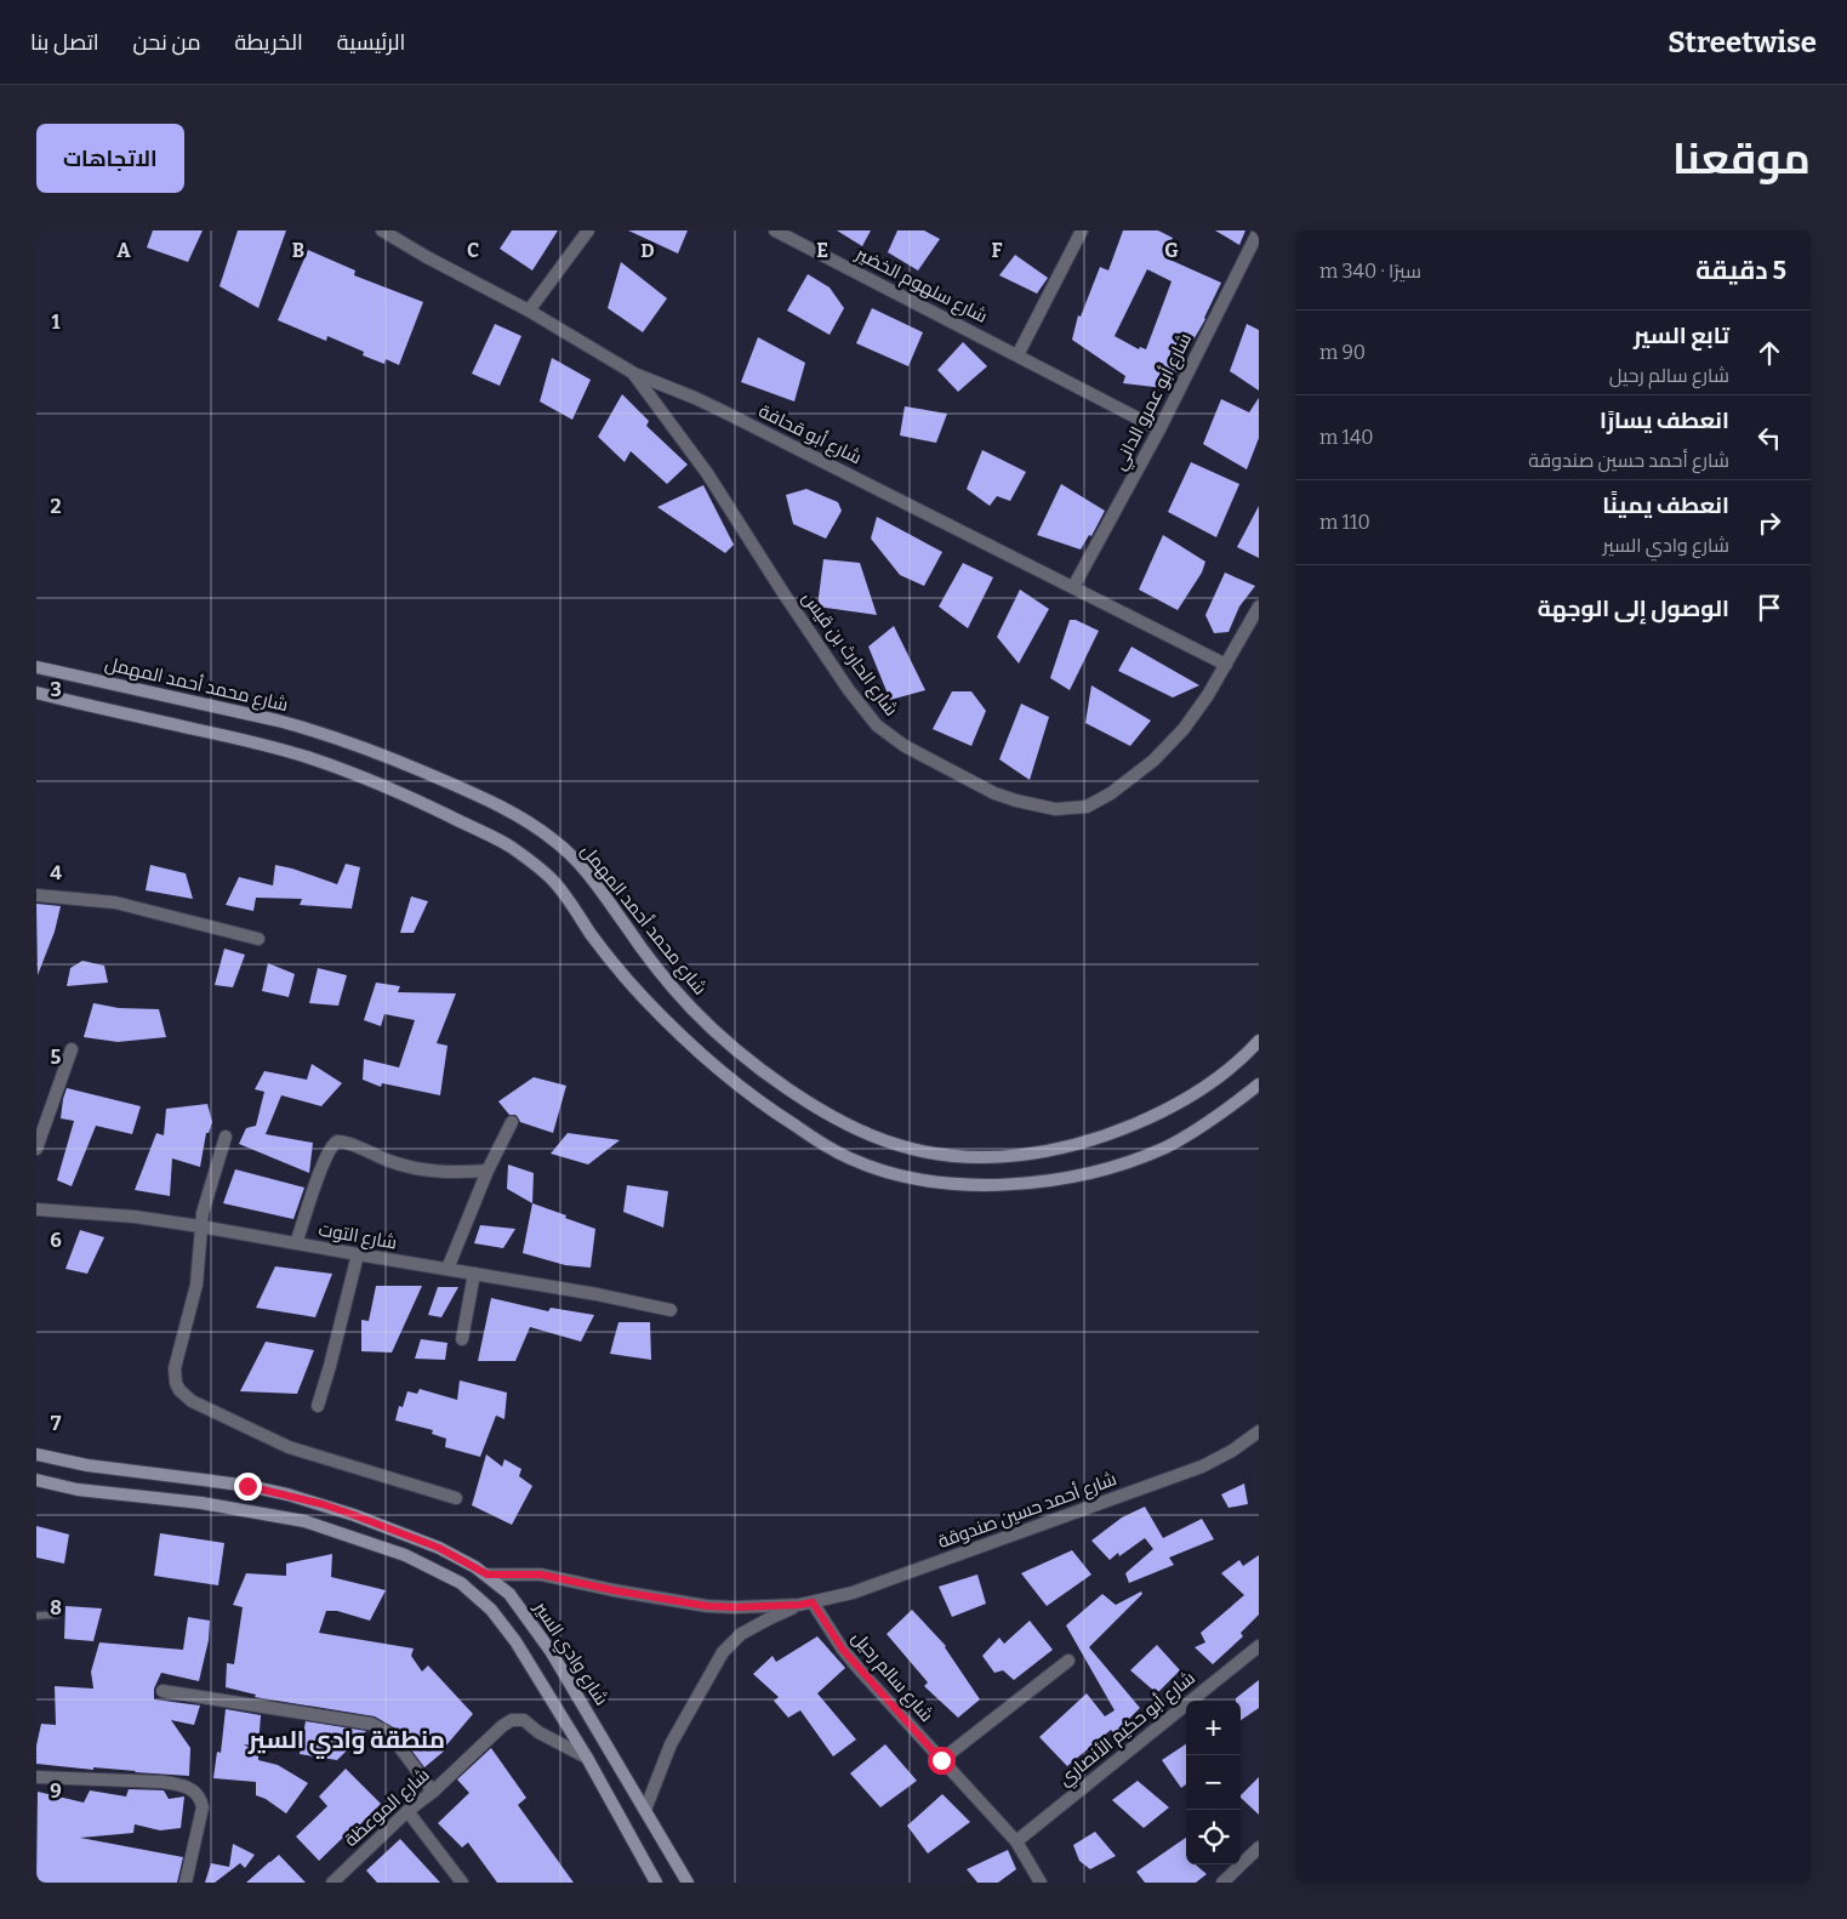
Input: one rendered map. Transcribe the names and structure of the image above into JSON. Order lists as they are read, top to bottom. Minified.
{"streets":{"main road":["شارع محمد أحمد المهمل","شارع وادي السير"],"street":["شارع سلهوم الخضير","شارع أبو عمرو الداني","شارع أبو قحافة","شارع الحارث بن قيس","شارع التوت","شارع أحمد حسين صندوقة","شارع سالم رحيل","شارع أبو حكيم الأنصاري","شارع الموعظة"]},"crossings":[["شارع سلهوم الخضير","شارع أبو عمرو الداني"],["شارع أبو عمرو الداني","شارع أبو قحافة"],["شارع أبو قحافة","شارع الحارث بن قيس"],["شارع أحمد حسين صندوقة","شارع وادي السير"],["شارع أحمد حسين صندوقة","شارع سالم رحيل"],["شارع سالم رحيل","شارع أبو حكيم الأنصاري"]],"districts":["منطقة وادي السير"],"page":{"header":"Streetwise","nav":["الرئيسية","الخريطة","من نحن","اتصل بنا"],"title":"موقعنا","buttons":"الاتجاهات","heading":["5 دقيقة","سيرًا · 340 m"],"list":[["تابع السير","شارع سالم رحيل","90 m"],["انعطف يسارًا","شارع أحمد حسين صندوقة","140 m"],["انعطف يمينًا","شارع وادي السير","110 m"],"الوصول إلى الوجهة"],"map_buttons":["+","−"]},"grid":{"columns":["A","B","C","D","E","F","G"],"rows":["1","2","3","4","5","6","7","8","9"]}}
